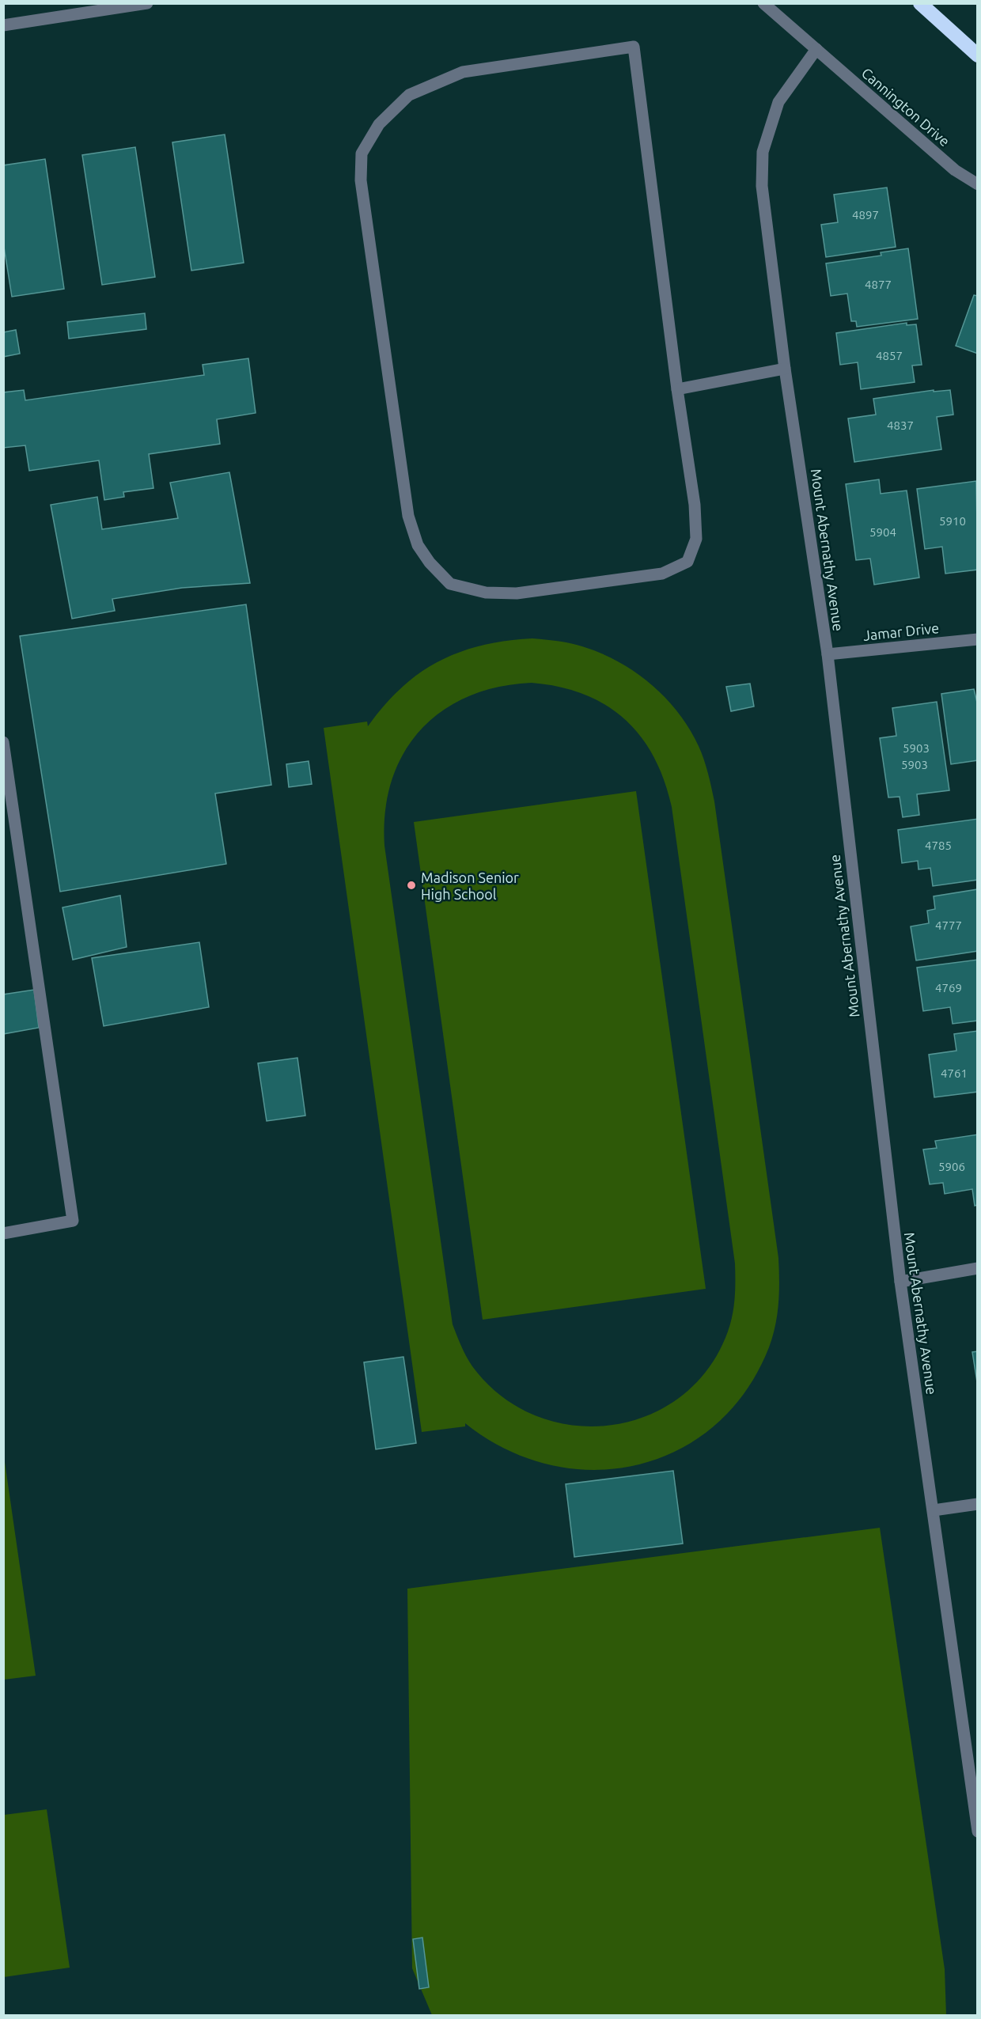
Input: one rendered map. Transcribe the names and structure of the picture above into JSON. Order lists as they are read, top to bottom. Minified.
{"streets":{"street":["Cannington Drive","Mount Abernathy Avenue","Jamar Drive"]},"crossings":[["Cannington Drive","Mount Abernathy Avenue"],["Mount Abernathy Avenue","Jamar Drive"]],"places":["Madison Senior High School"],"house_numbers":["4897","4877","4857","4837","5910","5904","5903","5903","4785","4777","4769","4761","5906"]}
